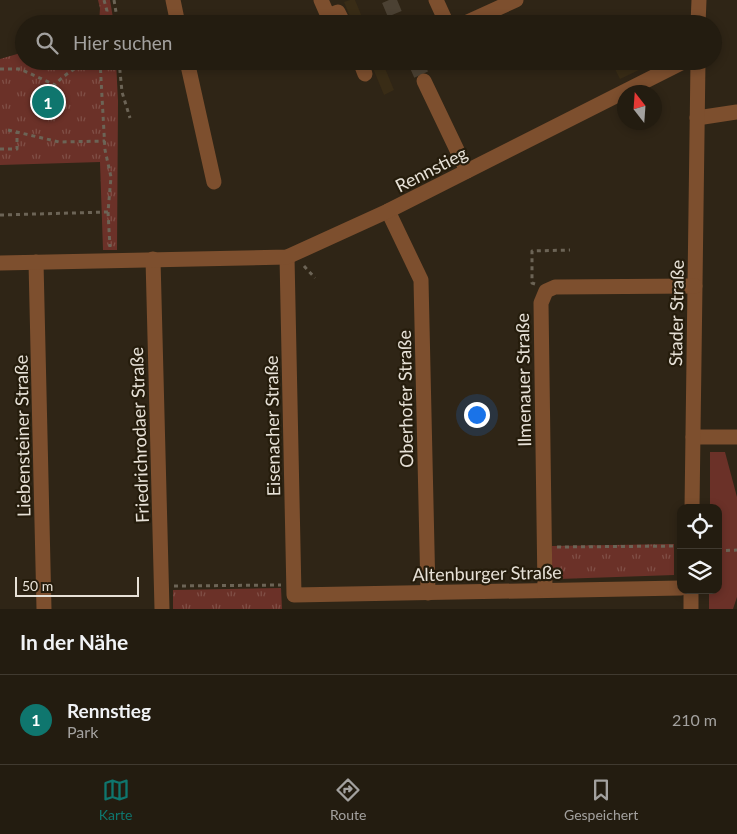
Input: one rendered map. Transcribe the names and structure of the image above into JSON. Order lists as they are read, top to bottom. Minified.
{"streets":{"street":["Rennstieg","Stader Straße","Ilmenauer Straße","Oberhofer Straße","Eisenacher Straße","Friedrichrodaer Straße","Liebensteiner Straße","Altenburger Straße"]},"crossings":[["Rennstieg","Oberhofer Straße"],["Rennstieg","Eisenacher Straße"],["Rennstieg","Friedrichrodaer Straße"],["Rennstieg","Liebensteiner Straße"],["Stader Straße","Ilmenauer Straße"],["Ilmenauer Straße","Altenburger Straße"],["Oberhofer Straße","Altenburger Straße"],["Eisenacher Straße","Altenburger Straße"]],"scale_bar":"50 m","north":"top","page":{"search":"Hier suchen","pins":"1","scale":"50 m","heading":"In der Nähe","list":[{"mark":"1","name":"Rennstieg","note":"Park","value":"210 m"}],"nav":["Karte","Route","Gespeichert"]}}
